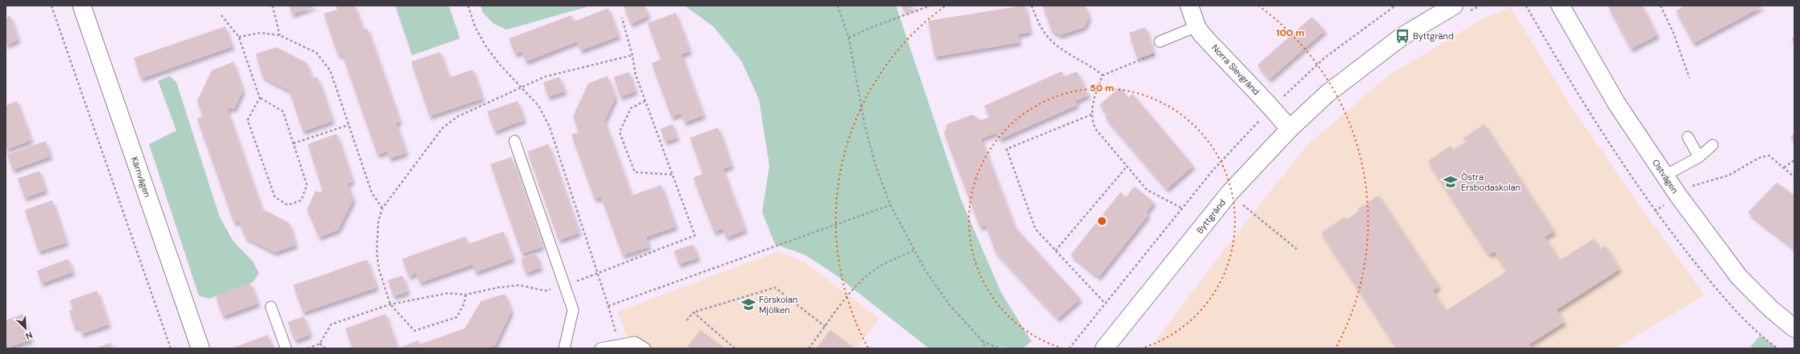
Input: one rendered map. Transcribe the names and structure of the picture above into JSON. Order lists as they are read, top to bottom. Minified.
{"streets":{"street":["Norra Slevgränd","Ostvägen","Kärnvägen","Byttgränd"]},"crossings":[["Norra Slevgränd","Byttgränd"]],"places":{"bus stop":["Byttgränd"],"school or university":["Östra Ersbodaskolan","Förskolan Mjölken"]},"north":"bottom right","rings":["100 m","50 m"]}
